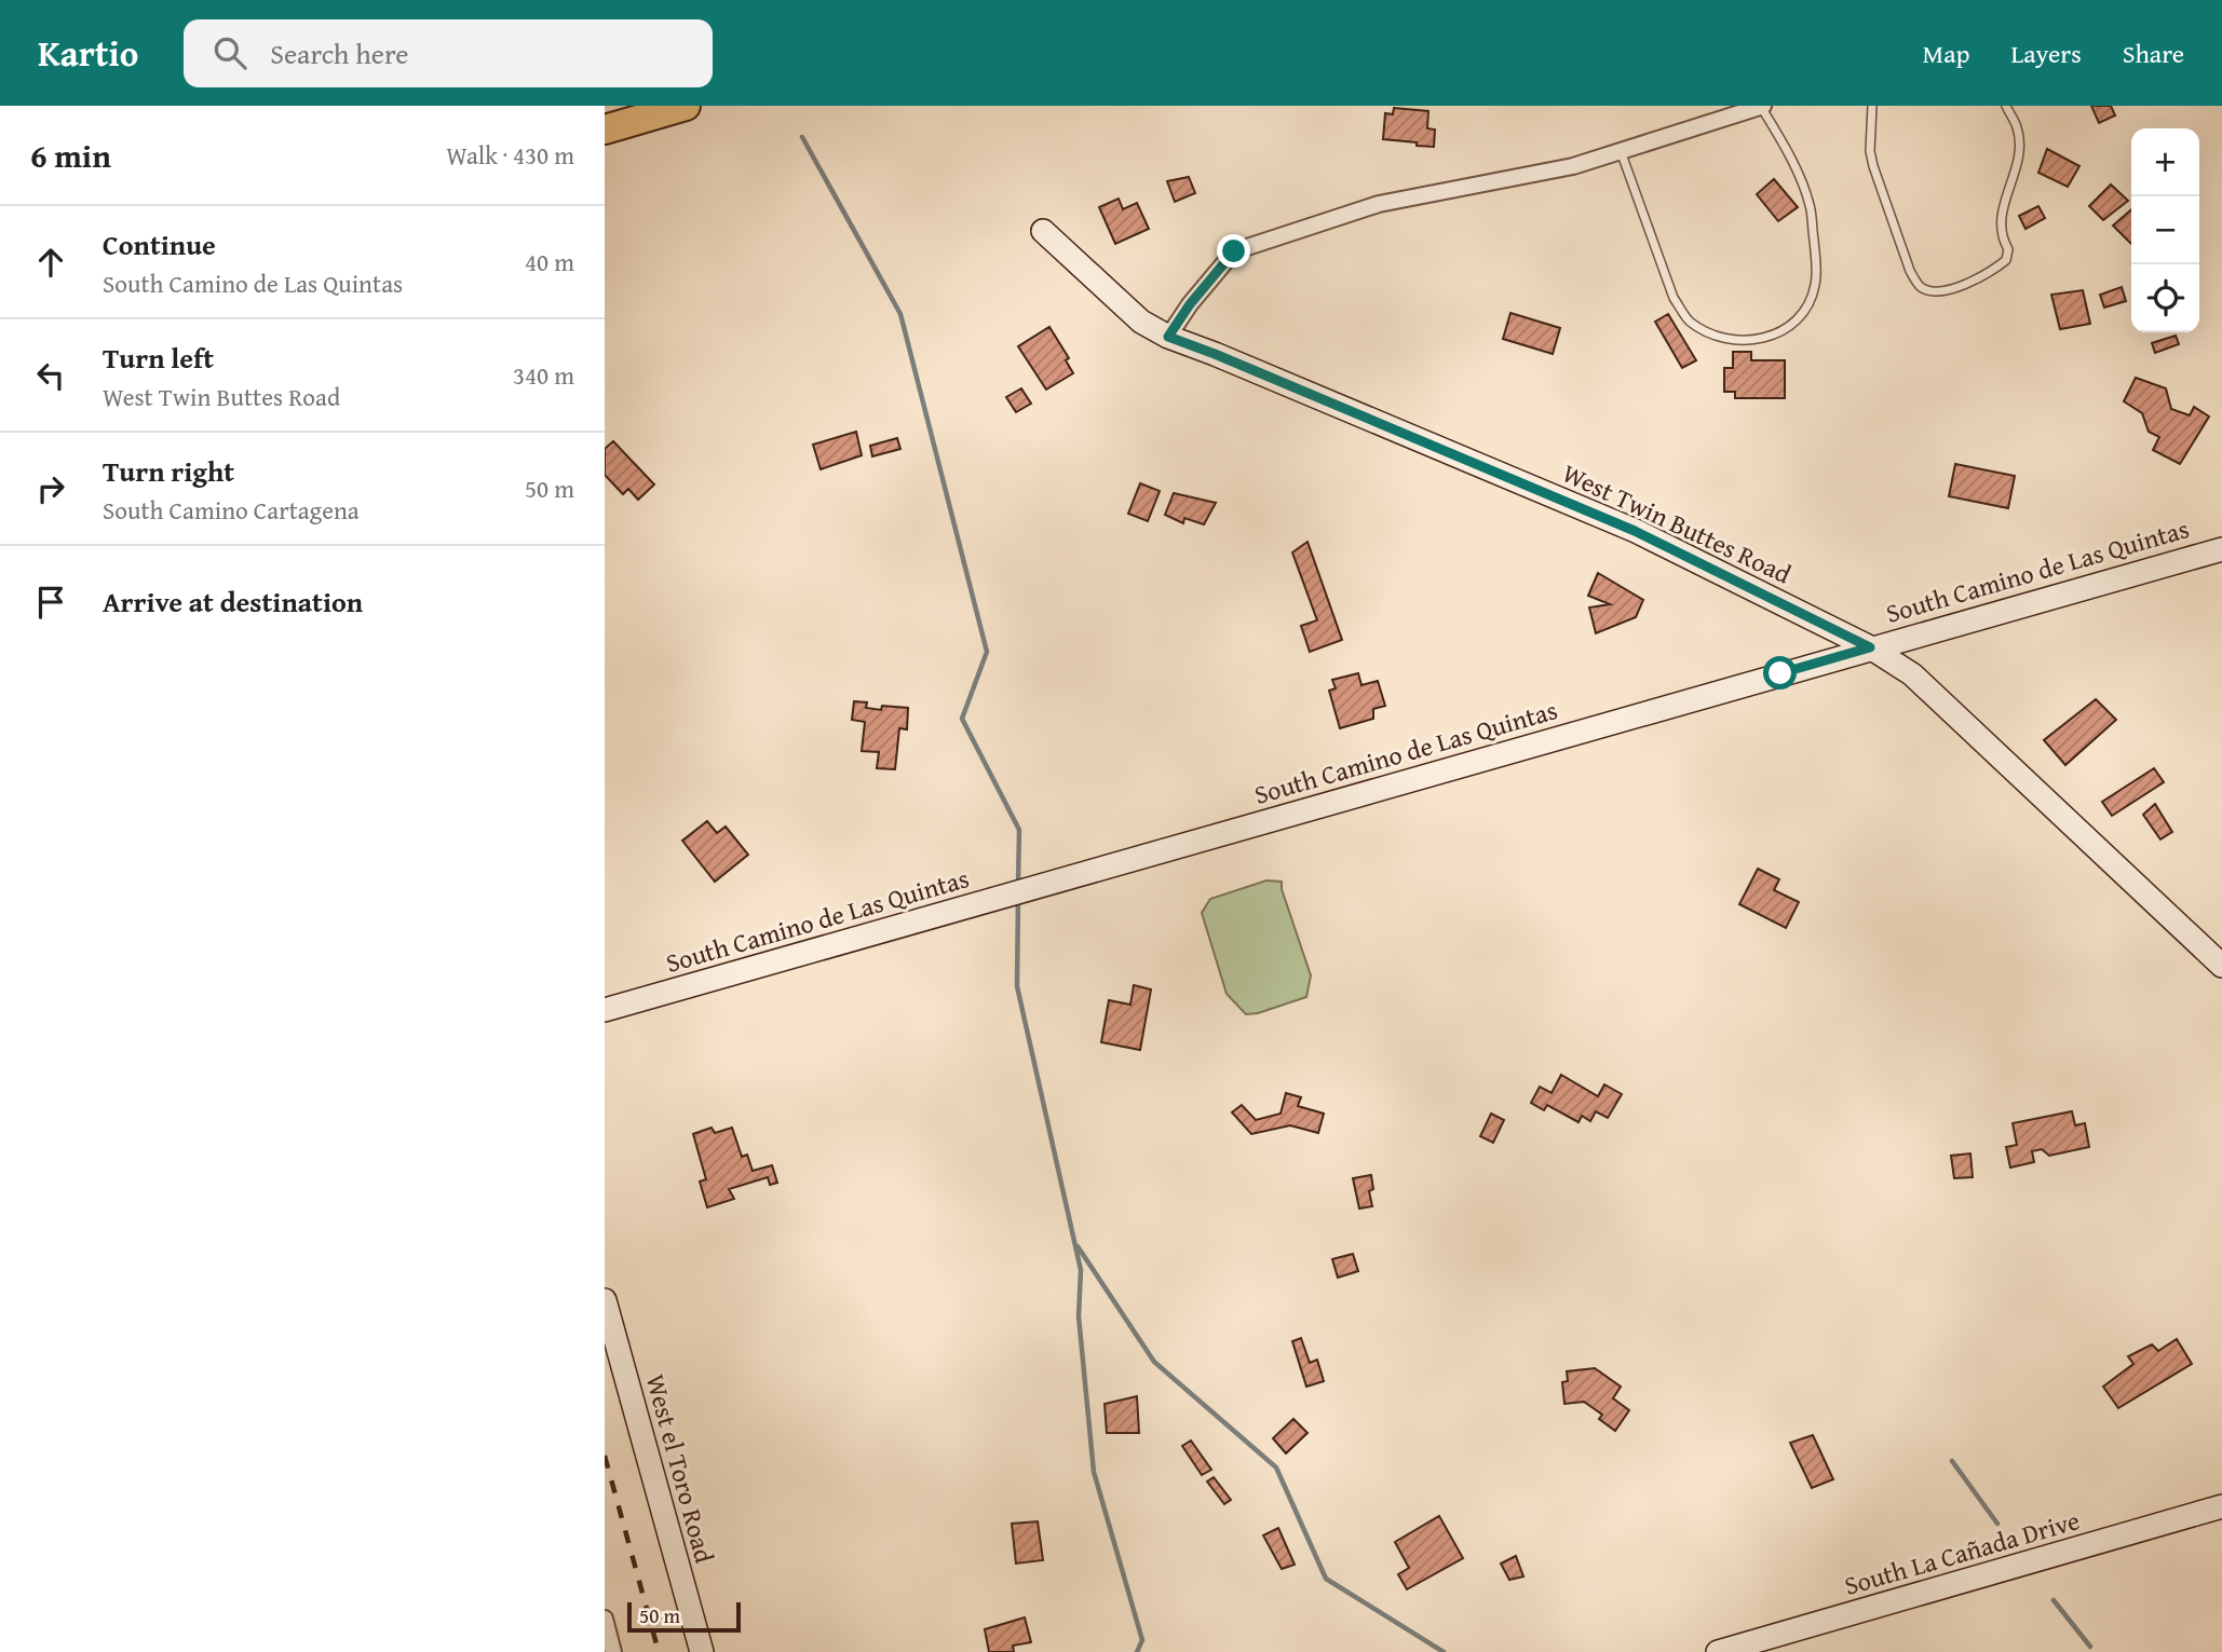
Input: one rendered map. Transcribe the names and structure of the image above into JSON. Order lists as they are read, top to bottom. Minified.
{"streets":{"street":["West Twin Buttes Road","South Camino de Las Quintas","West el Toro Road","South La Cañada Drive"]},"crossings":[["West Twin Buttes Road","South Camino de Las Quintas"]],"scale_bar":"50 m","page":{"header":"Kartio","search":"Search here","nav":["Map","Layers","Share"],"heading":["6 min","Walk · 430 m"],"map_buttons":["+","−"],"list":[["Continue","South Camino de Las Quintas","40 m"],["Turn left","West Twin Buttes Road","340 m"],["Turn right","South Camino Cartagena","50 m"],"Arrive at destination"],"scale":"50 m"}}
